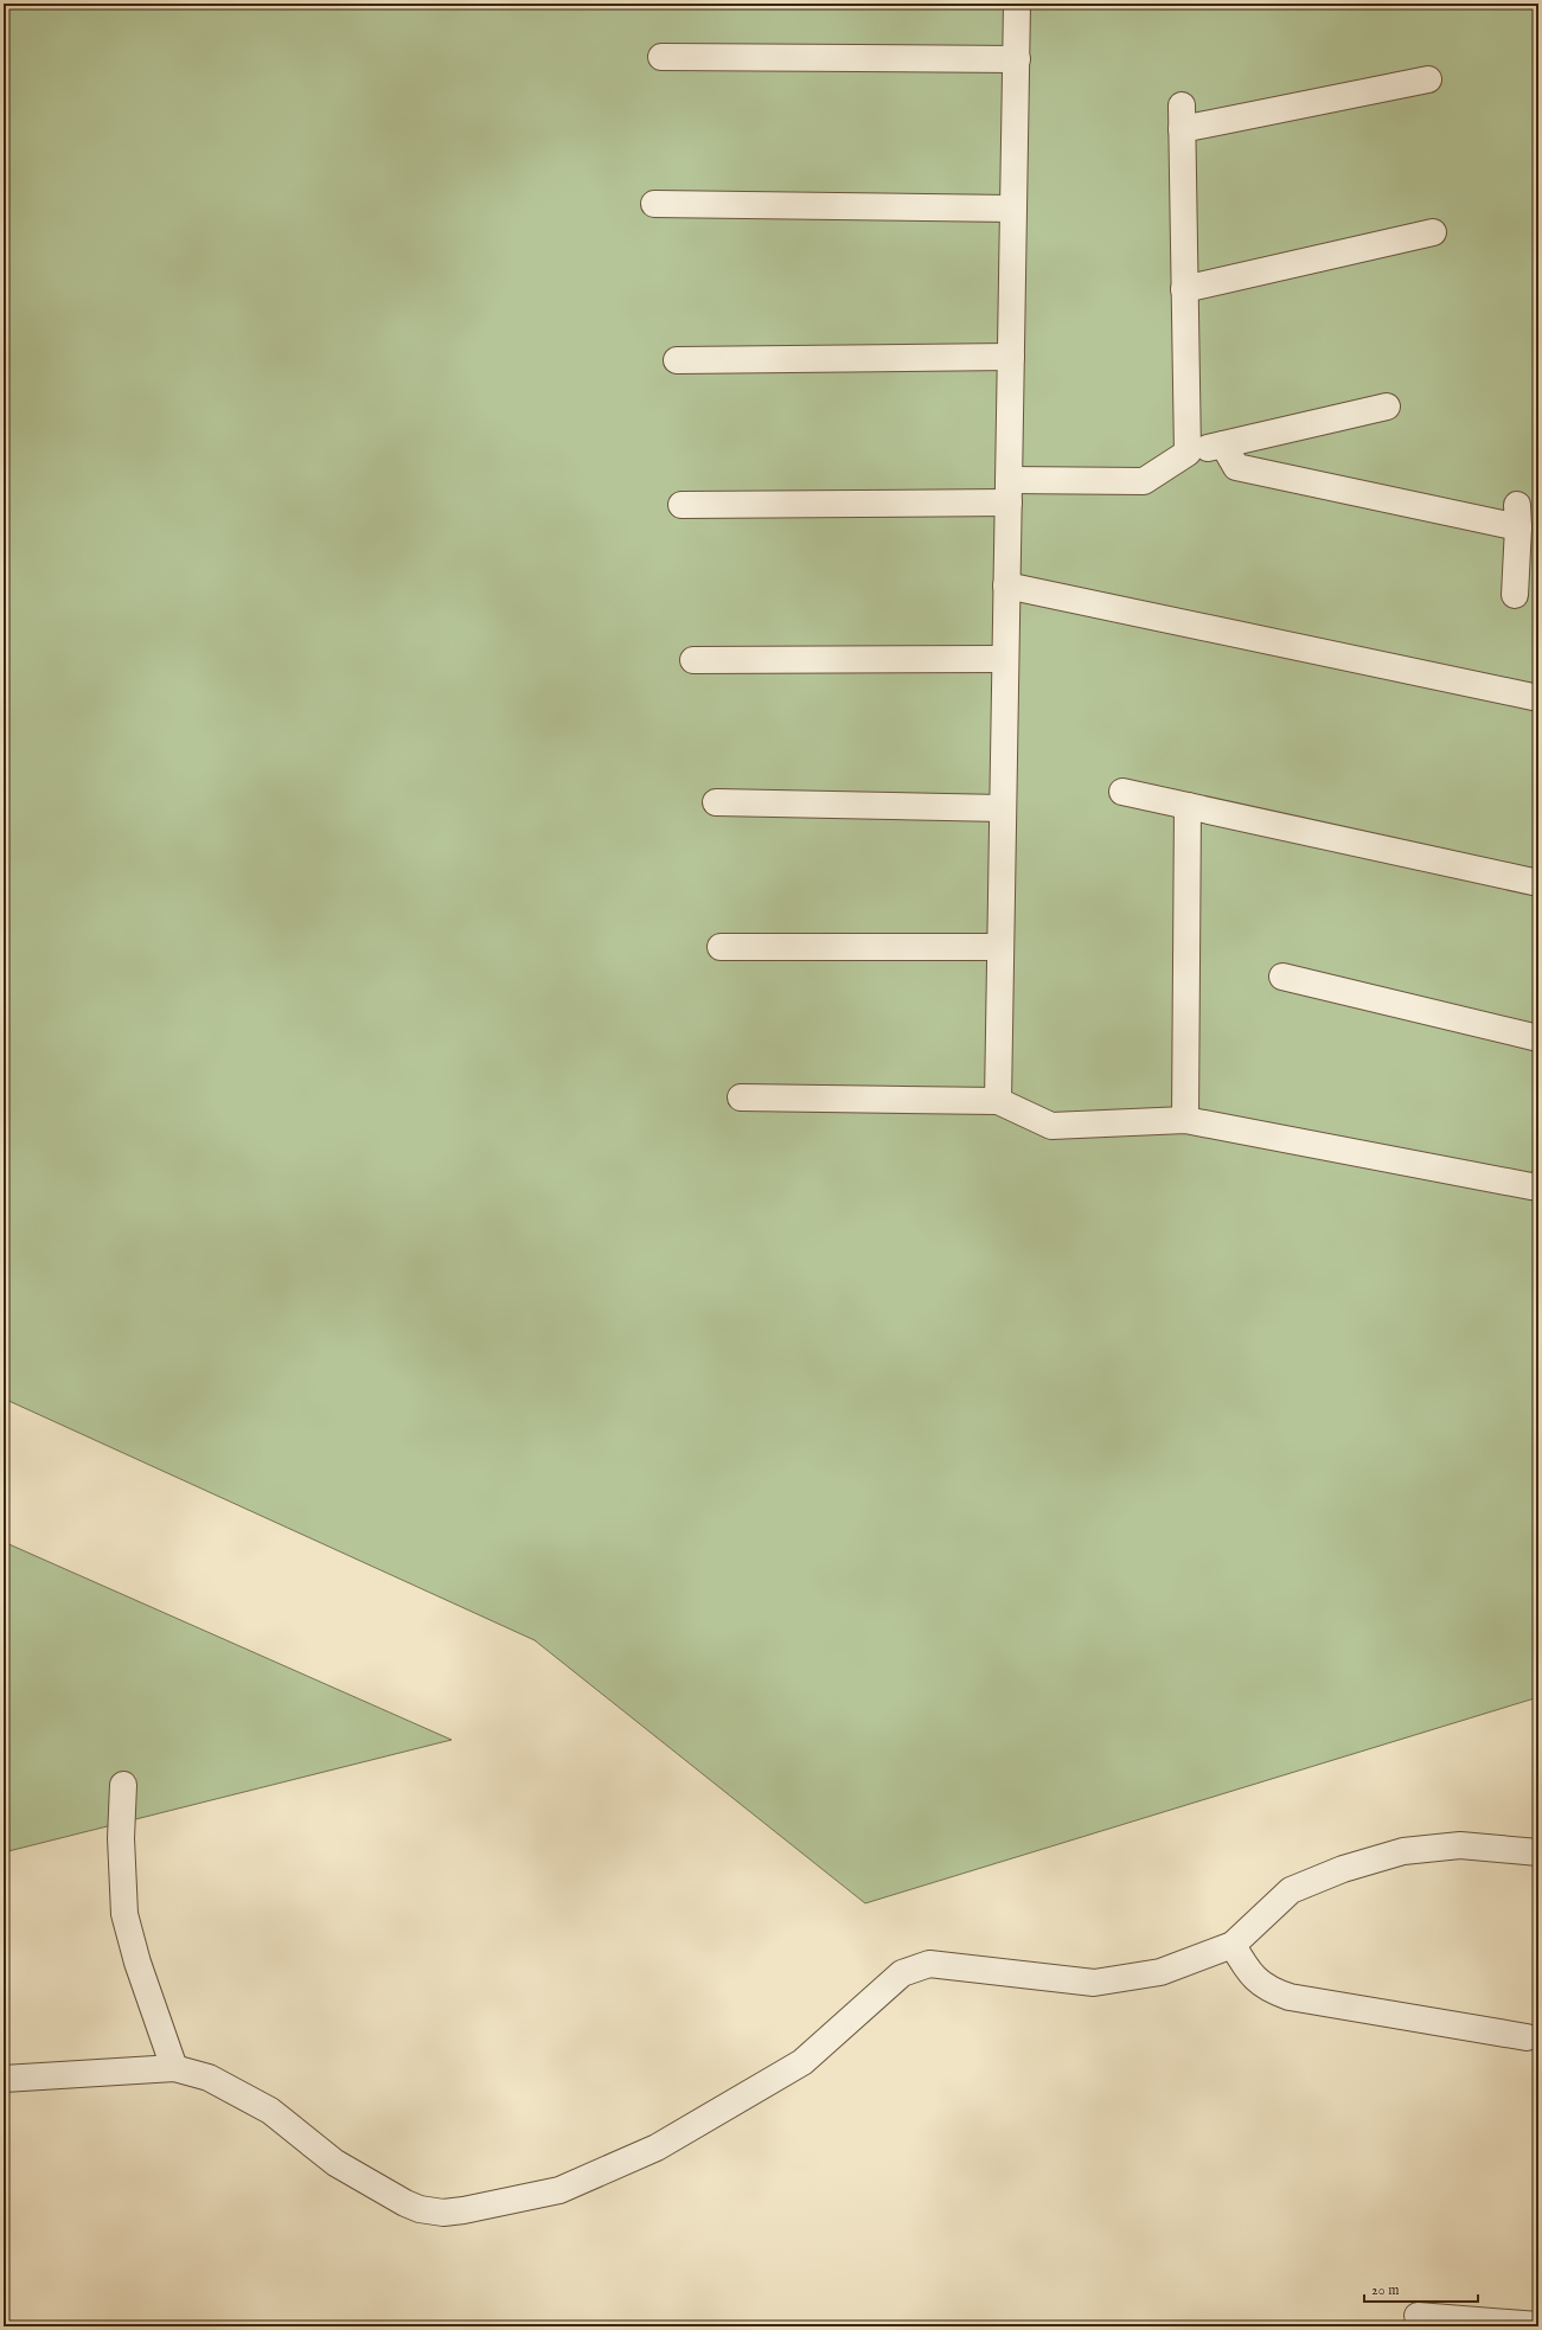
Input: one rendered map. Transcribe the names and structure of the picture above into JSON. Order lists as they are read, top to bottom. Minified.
{"scale_bar":"20 m"}
